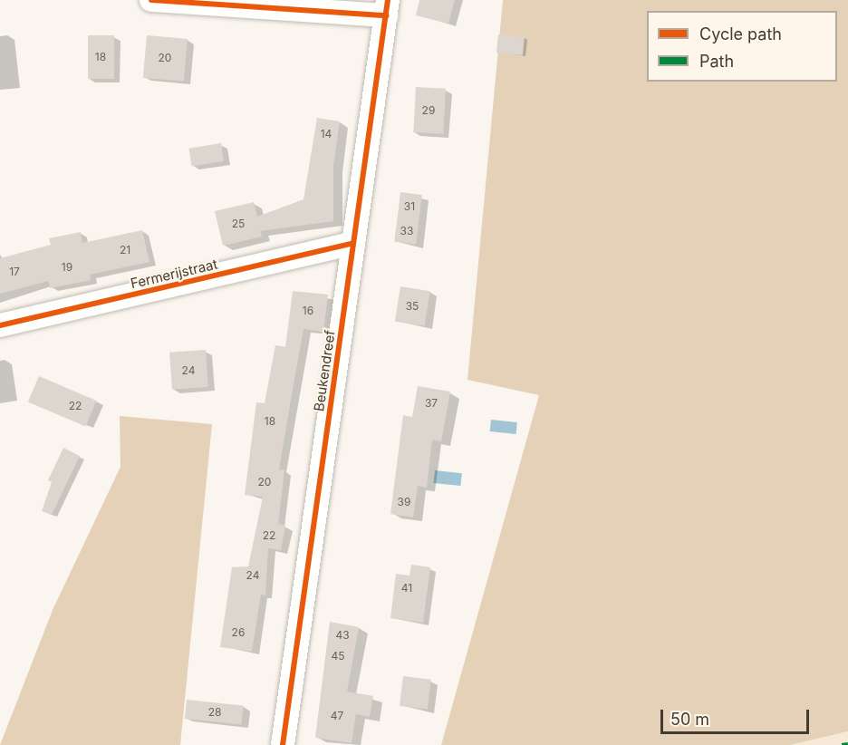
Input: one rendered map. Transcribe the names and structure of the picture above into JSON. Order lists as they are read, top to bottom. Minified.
{"streets":{"street":["Fermerijstraat","Beukendreef"]},"crossings":[["Fermerijstraat","Beukendreef"]],"house_numbers":["18","20","29","14","31","25","33","21","19","17","35","16","24","37","22","18","20","39","22","24","41","26","43","45","28","47"],"legend":["Cycle path","Path"],"scale_bar":"50 m"}
